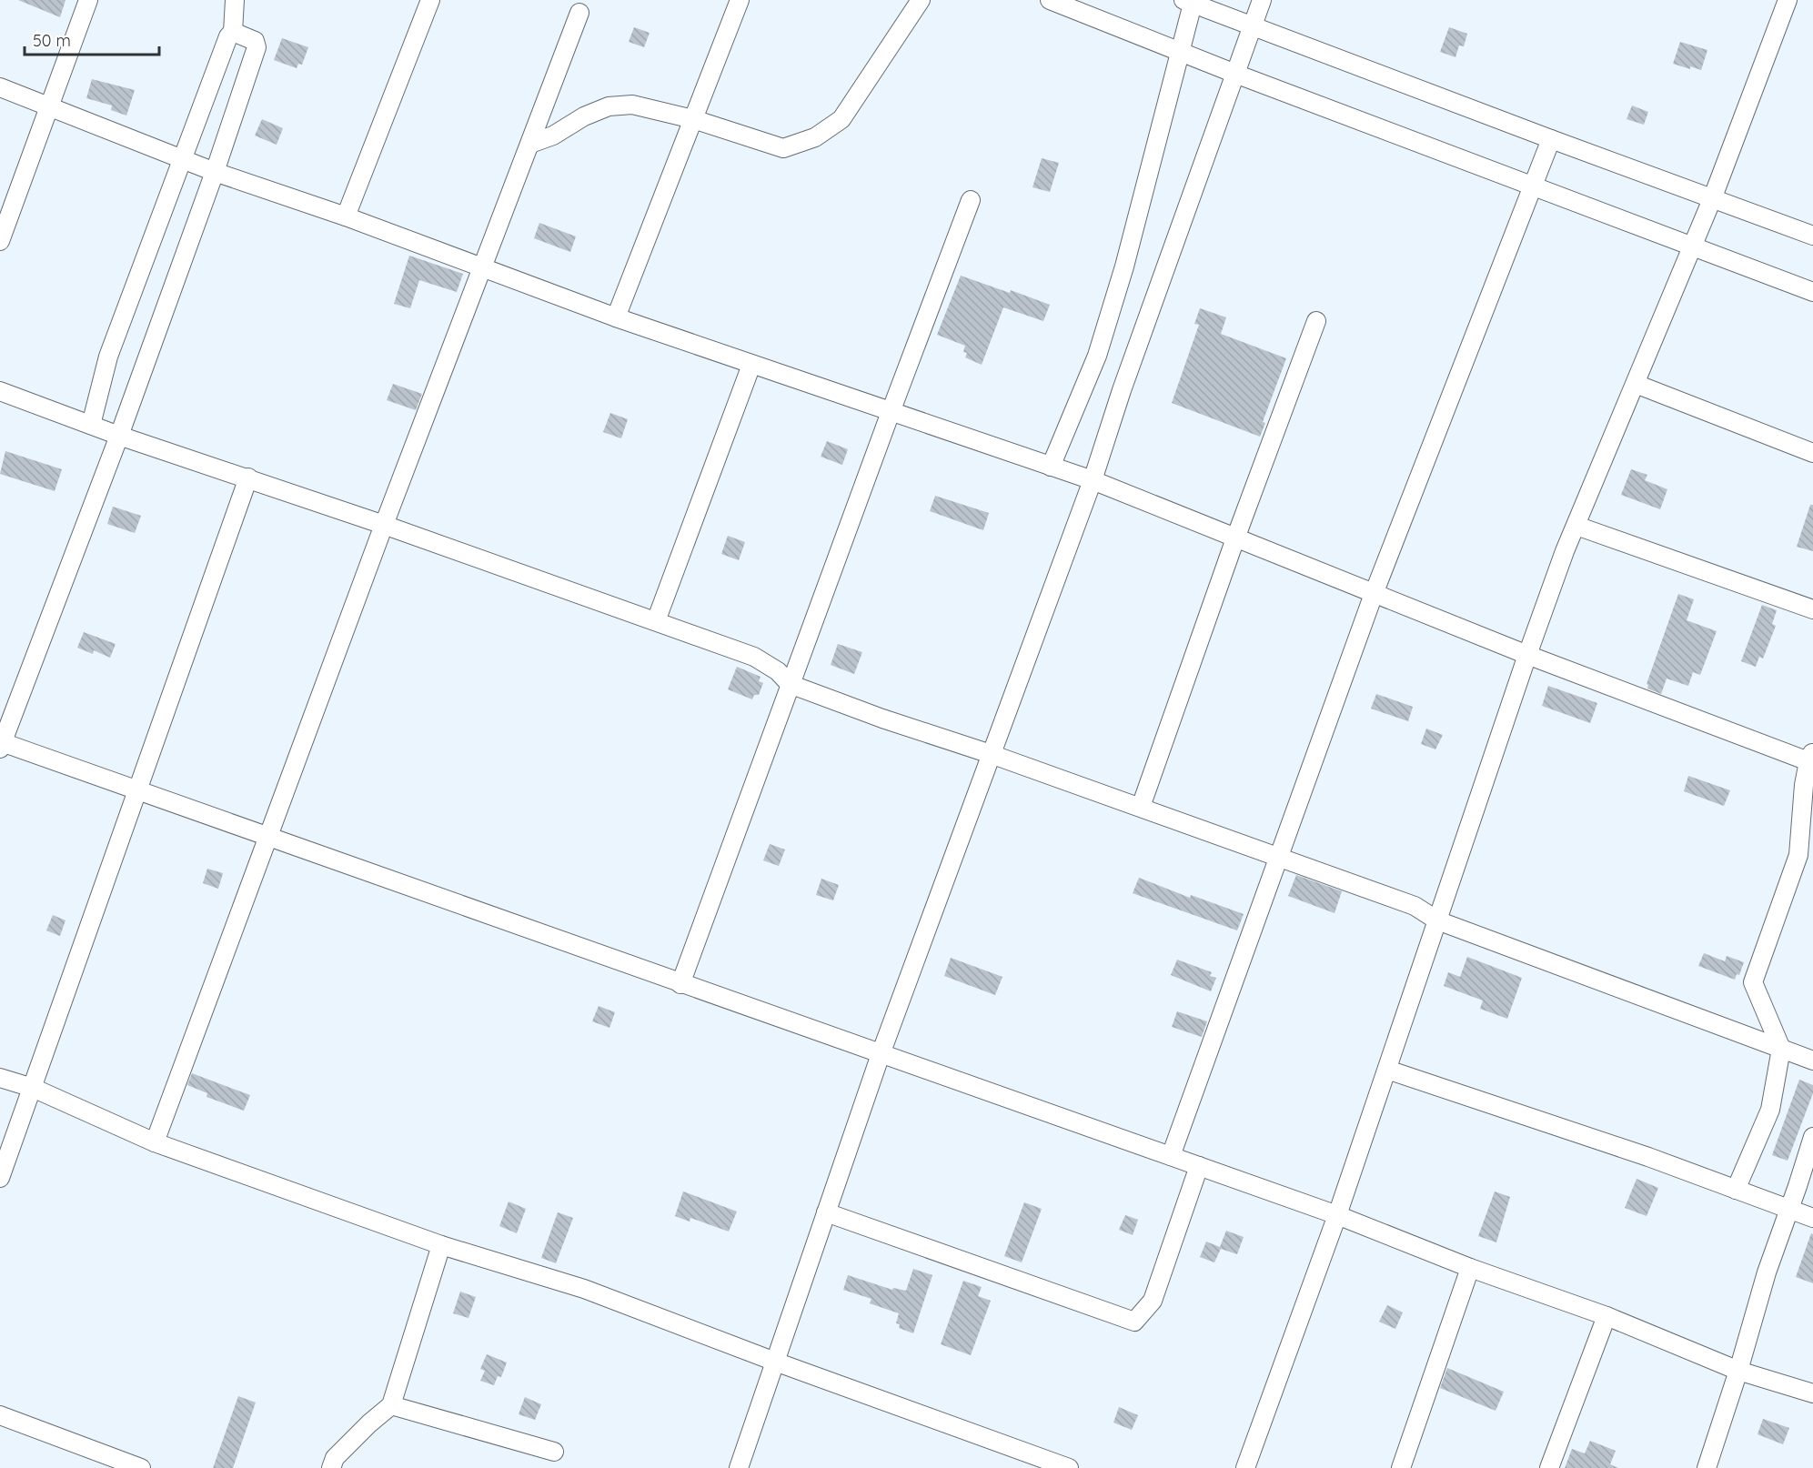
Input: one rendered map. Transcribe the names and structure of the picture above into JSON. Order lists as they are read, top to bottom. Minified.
{"scale_bar":"50 m"}
